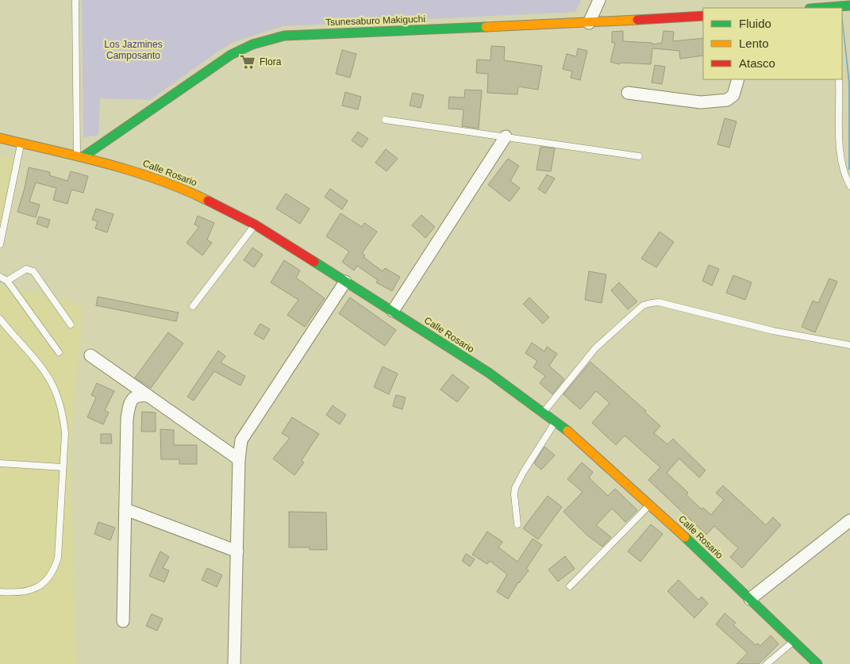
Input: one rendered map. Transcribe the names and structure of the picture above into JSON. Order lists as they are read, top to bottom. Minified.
{"streets":{"main road":["Tsunesaburo Makiguchi","Calle Rosario"]},"crossings":[["Tsunesaburo Makiguchi","Calle Rosario"]],"parks":["Los Jazmines Camposanto"],"places":{"supermarket":["Flora"]},"legend":["Fluido","Lento","Atasco"]}
